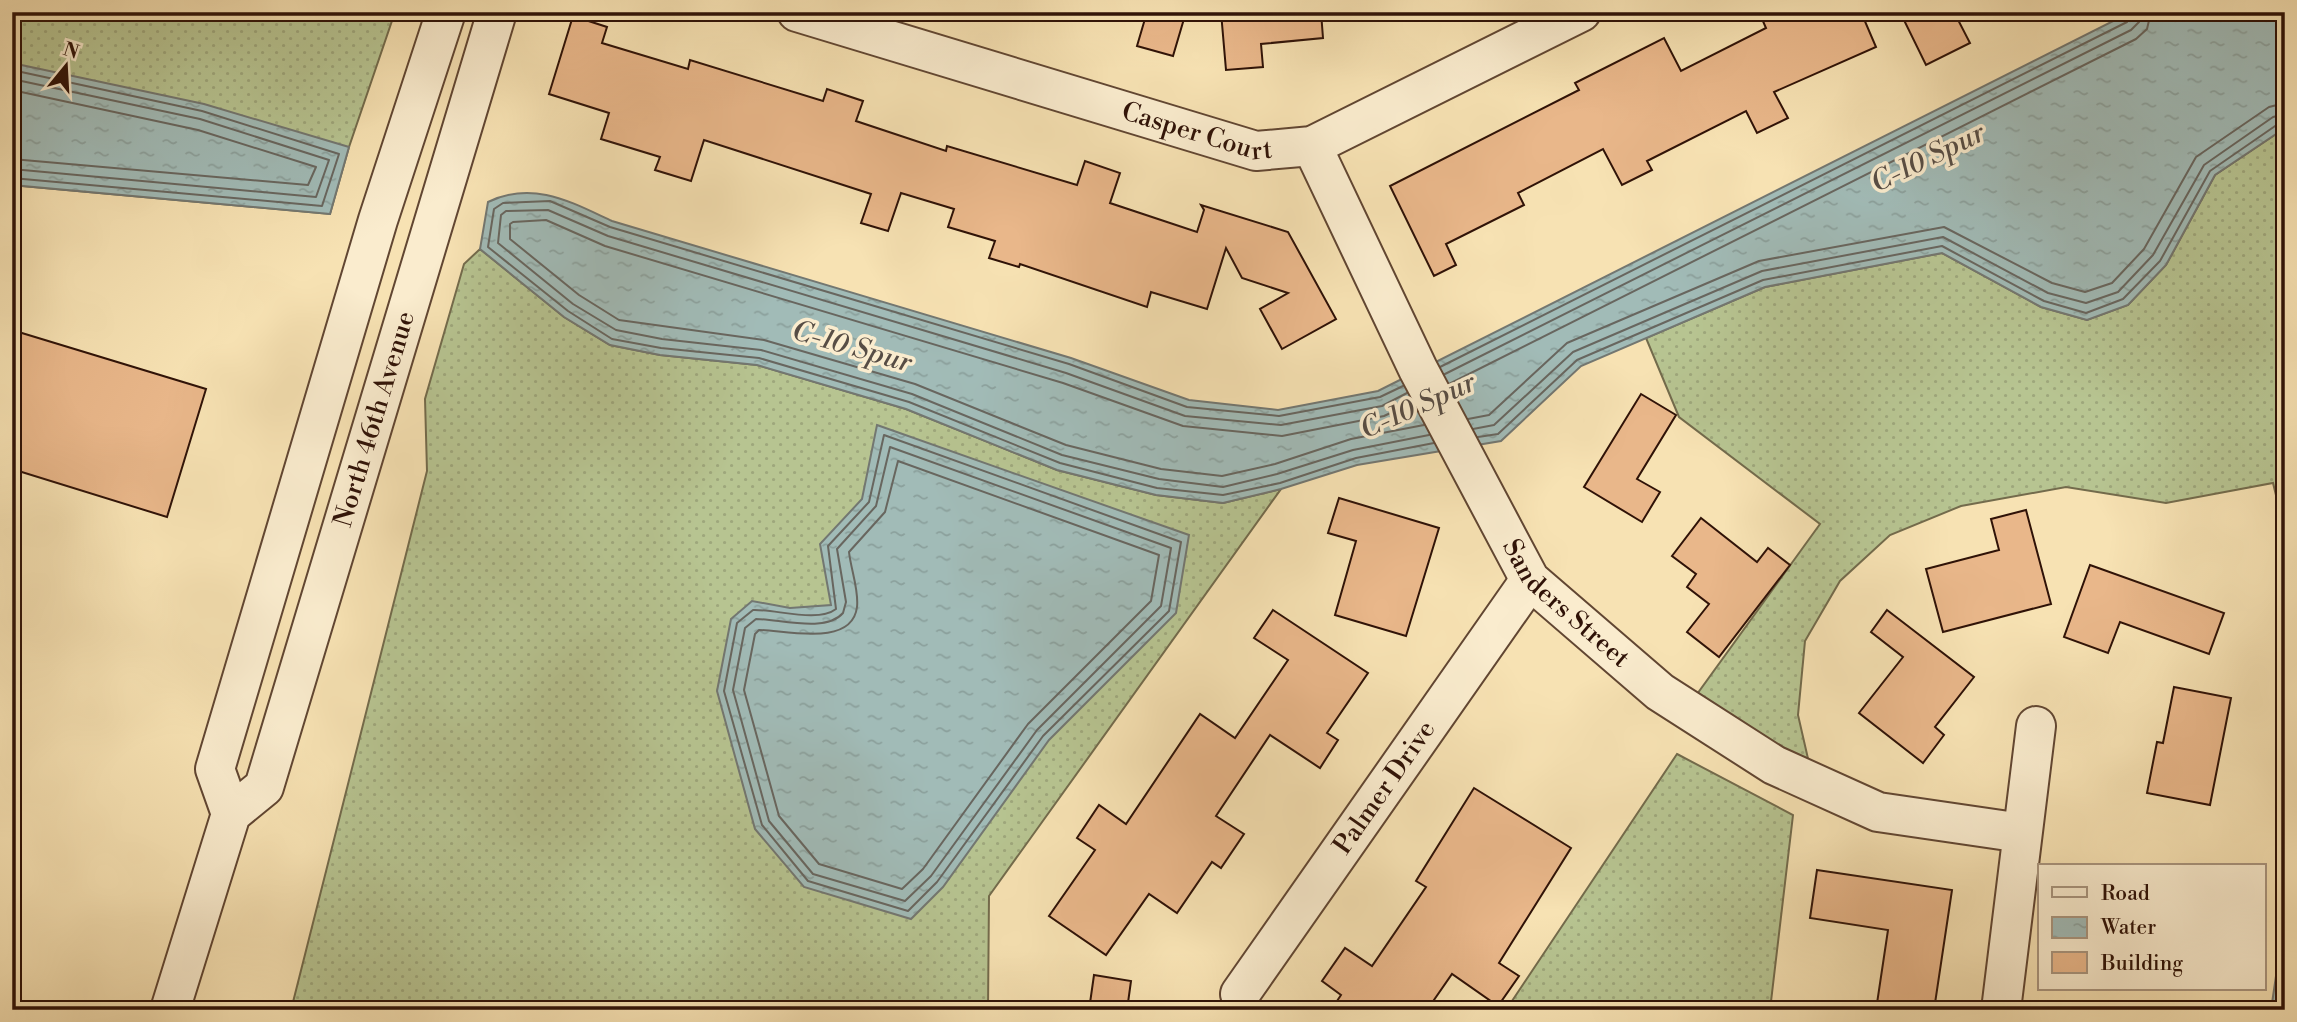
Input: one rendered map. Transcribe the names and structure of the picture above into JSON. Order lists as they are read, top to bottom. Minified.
{"streets":{"street":["Casper Court","North 46th Avenue","Sanders Street","Palmer Drive"]},"crossings":[["Casper Court","Sanders Street"],["Sanders Street","Palmer Drive"]],"water":["C-10 Spur"],"legend":["Road","Water","Building"],"north":"top"}
